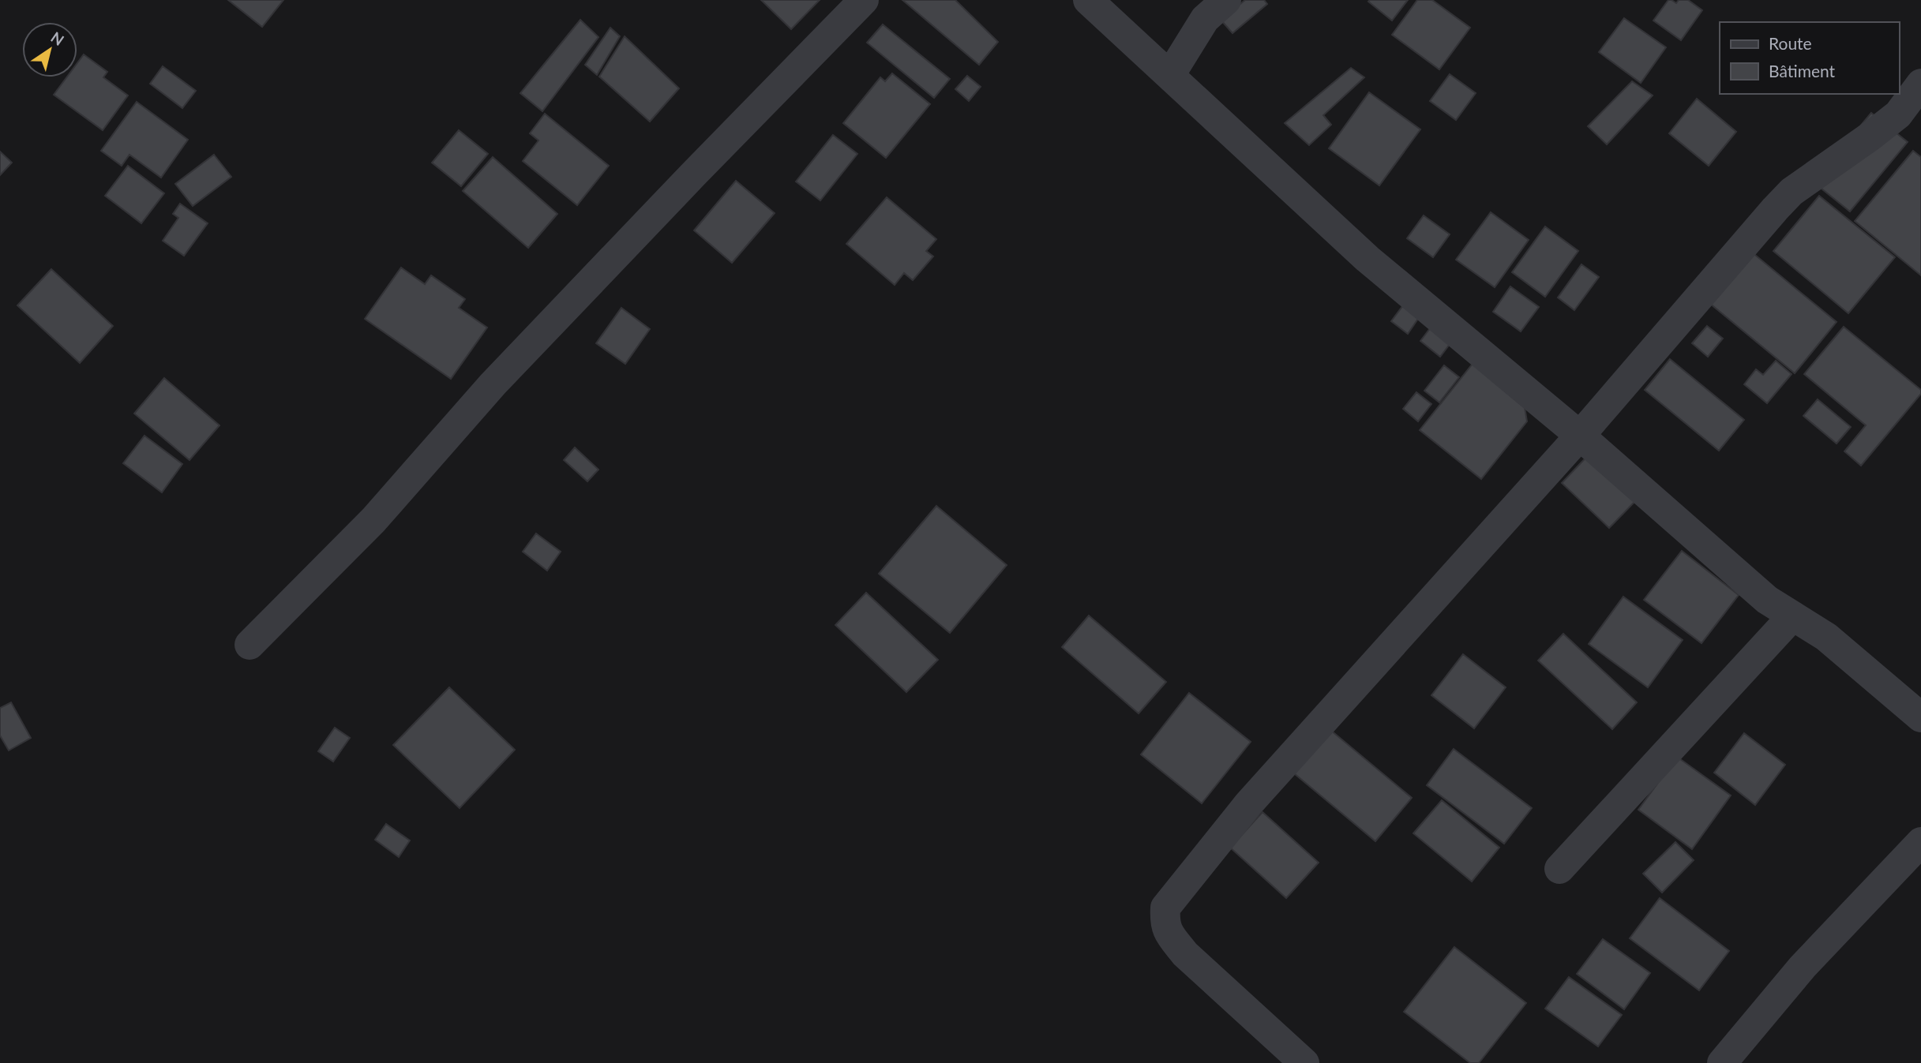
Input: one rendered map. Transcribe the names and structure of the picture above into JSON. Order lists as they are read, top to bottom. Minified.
{"legend":["Route","Bâtiment"],"north":"top right"}
